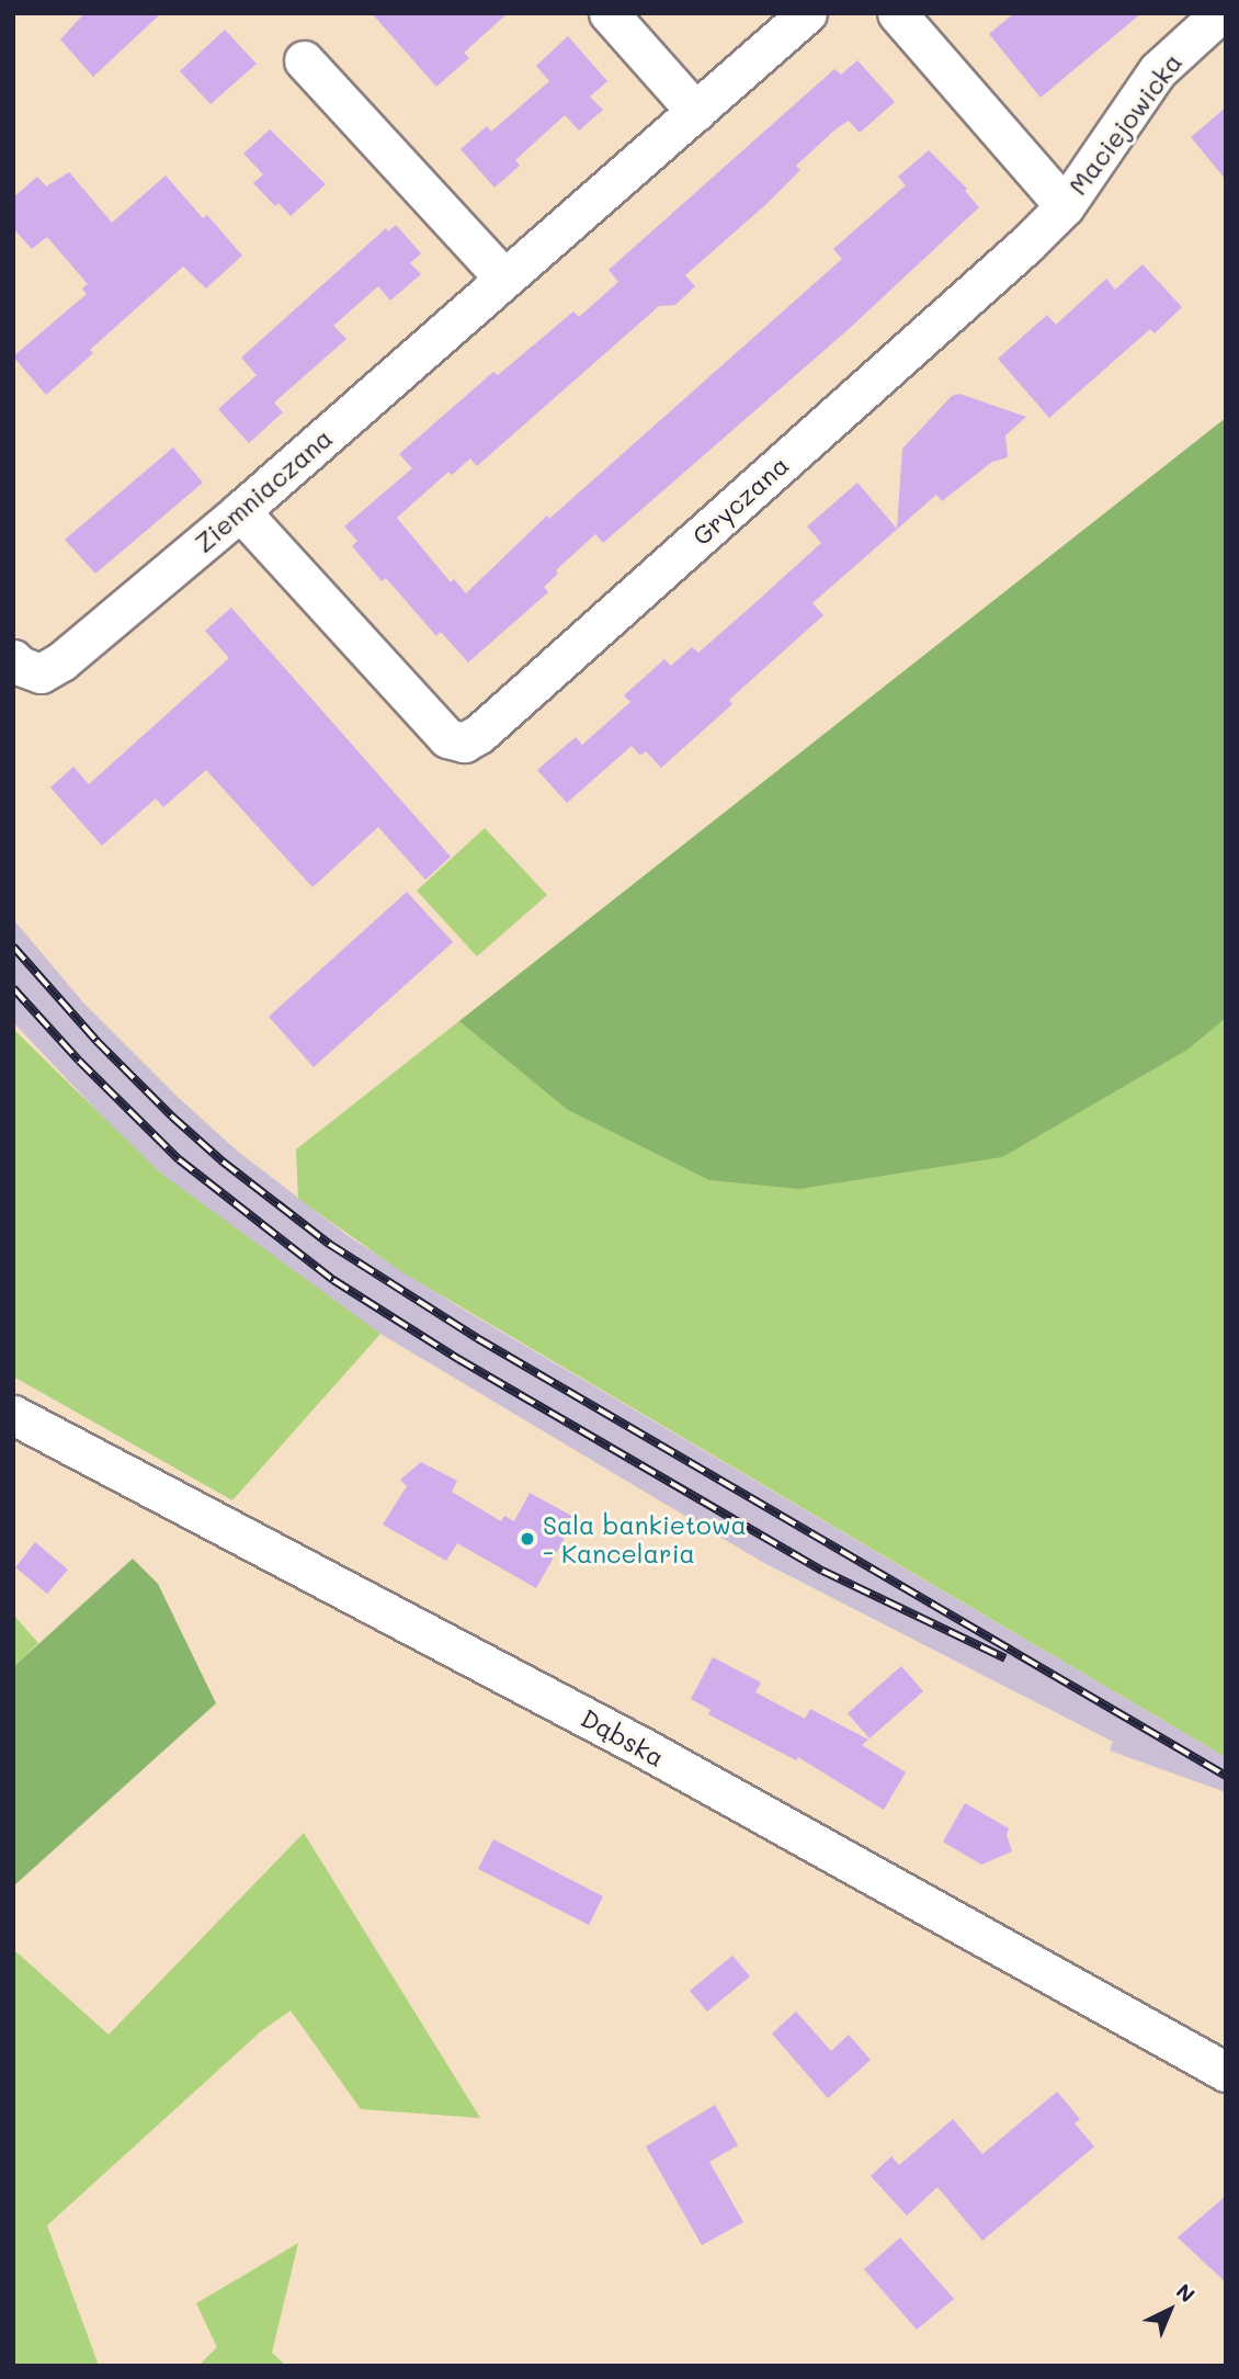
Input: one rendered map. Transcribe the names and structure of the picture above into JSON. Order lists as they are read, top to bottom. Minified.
{"streets":{"street":["Maciejowicka","Ziemniaczana","Gryczana","Dąbska"]},"crossings":[["Maciejowicka","Gryczana"],["Ziemniaczana","Gryczana"]],"places":["Sala bankietowa - Kancelaria"],"north":"top right"}
